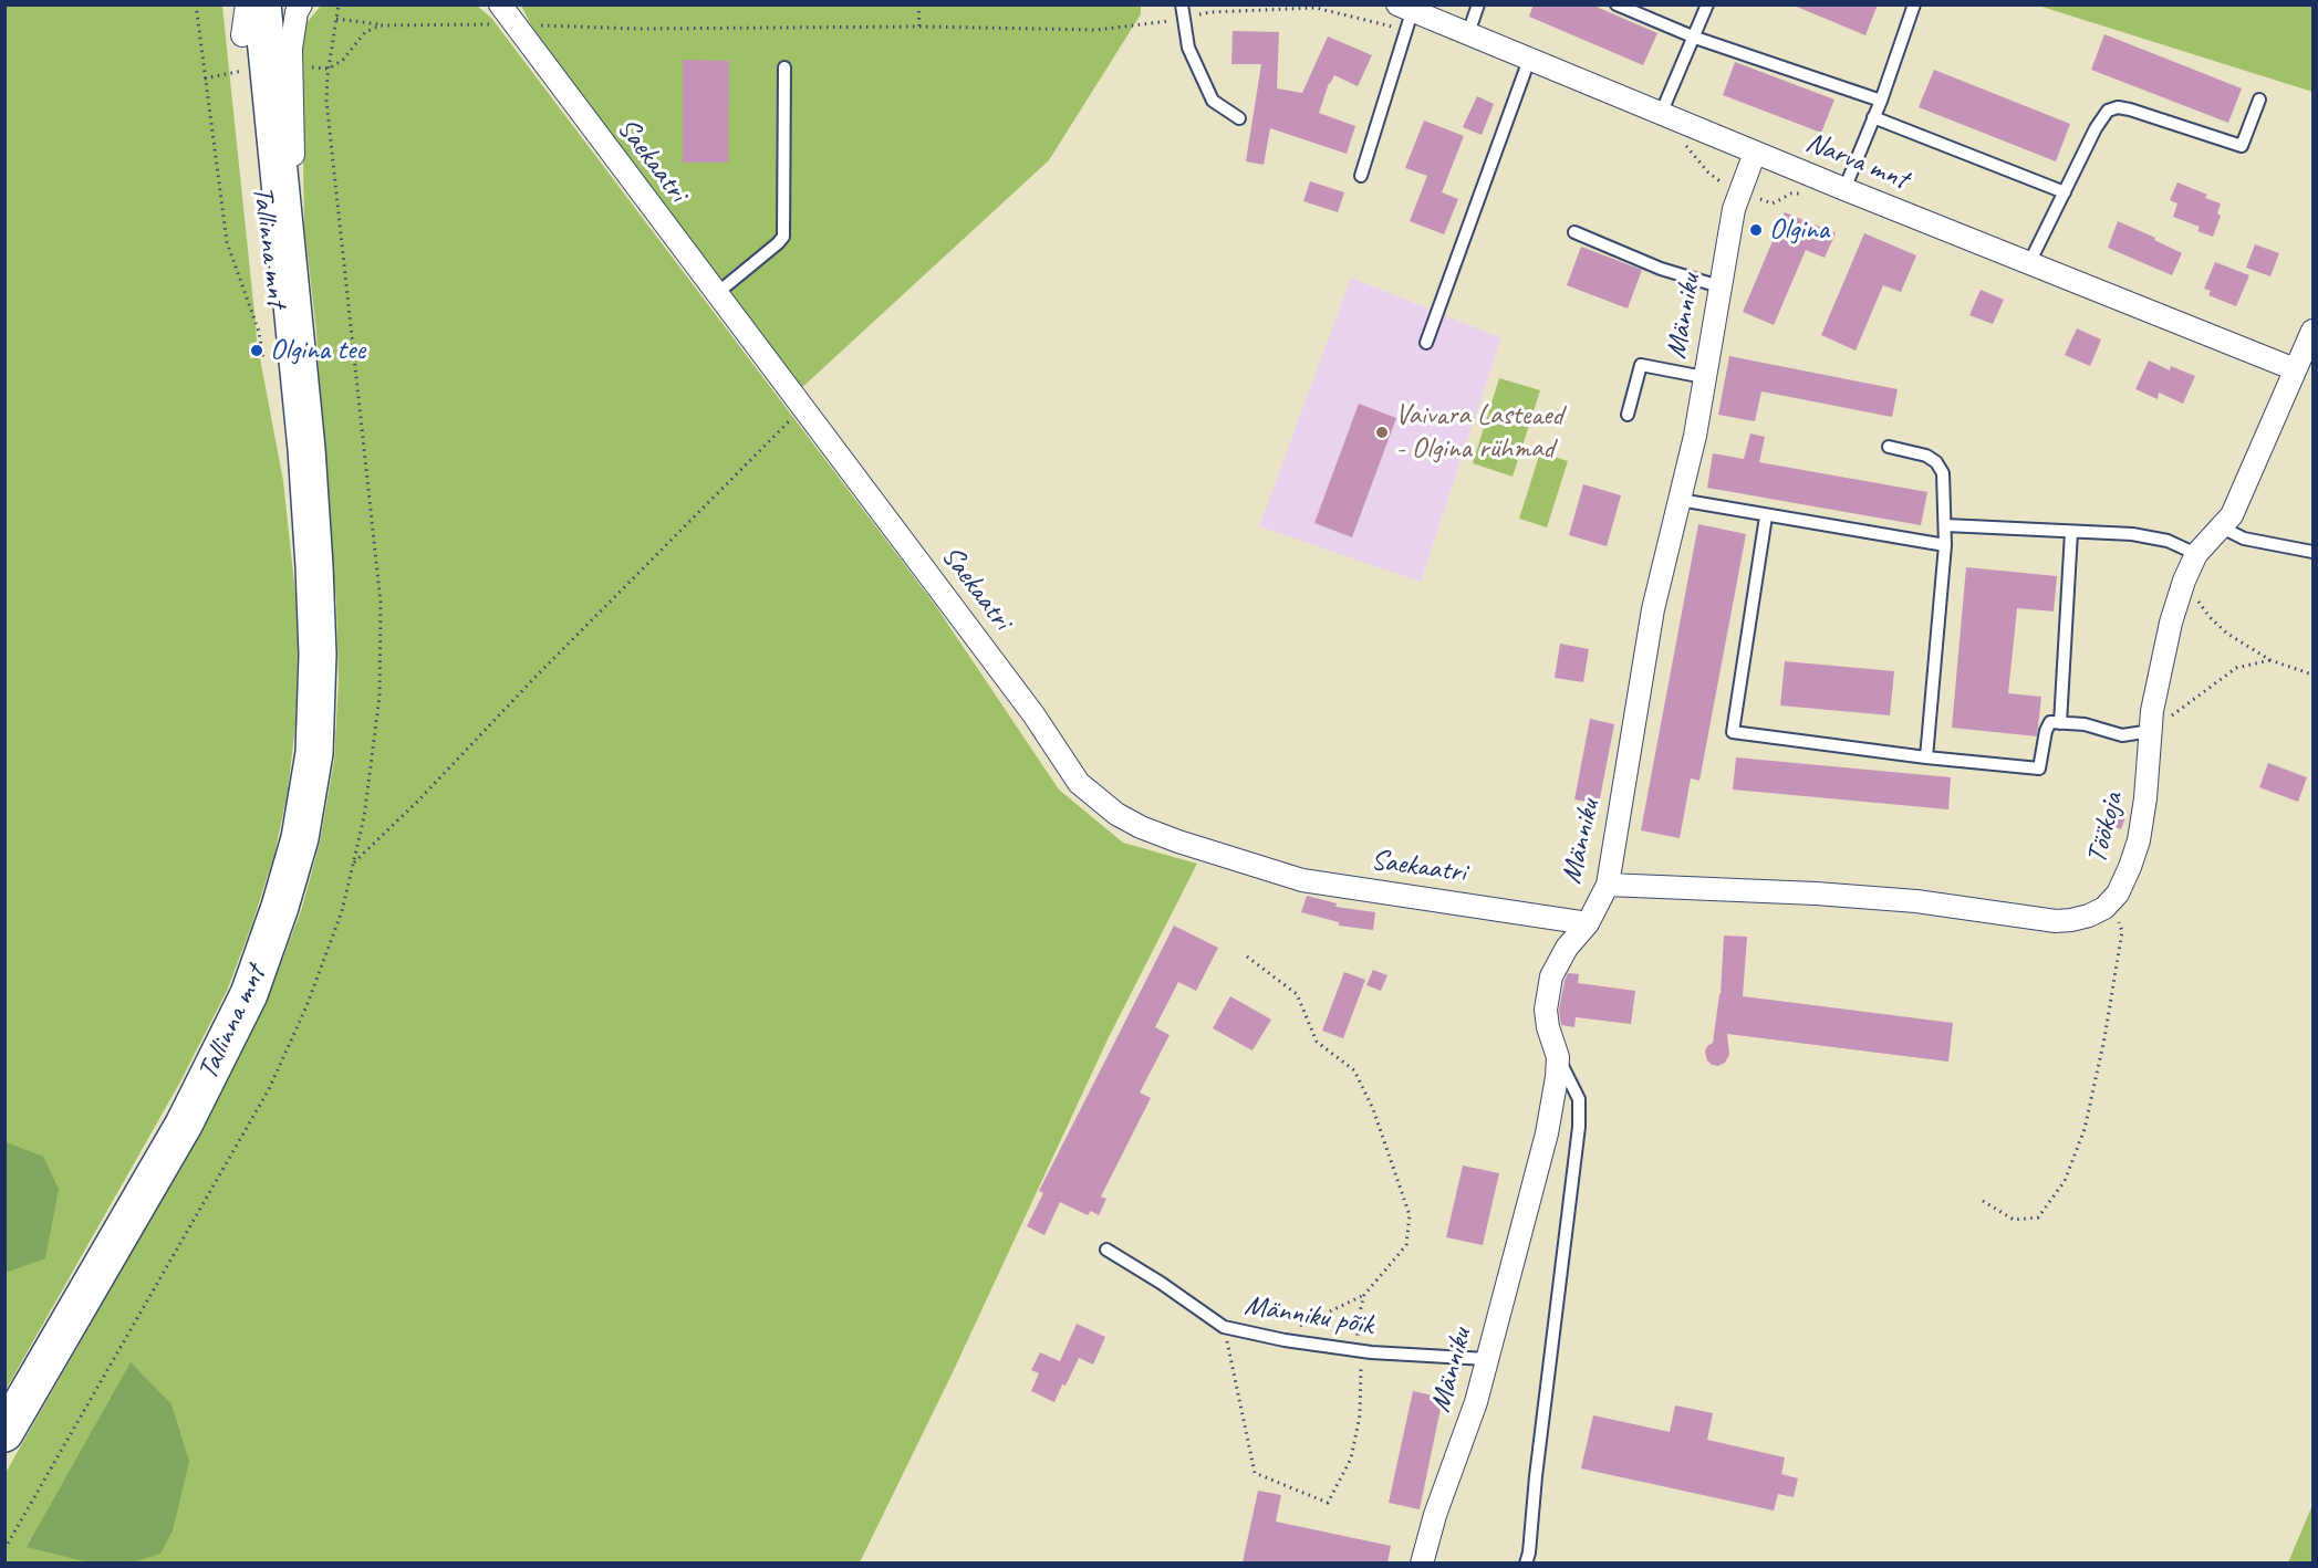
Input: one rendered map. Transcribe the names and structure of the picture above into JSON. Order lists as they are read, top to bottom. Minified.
{"streets":{"highway":["Tallinna mnt"],"street":["Saekaatri","Narva mnt","Männiku","Töökoja"],"lane":["Männiku põik"]},"crossings":[["Saekaatri","Männiku"],["Narva mnt","Männiku"],["Narva mnt","Töökoja"],["Männiku","Töökoja"],["Männiku","Männiku põik"]],"places":["Olgina","Olgina tee","Vaivara Lasteaed - Olgina rühmad"]}
